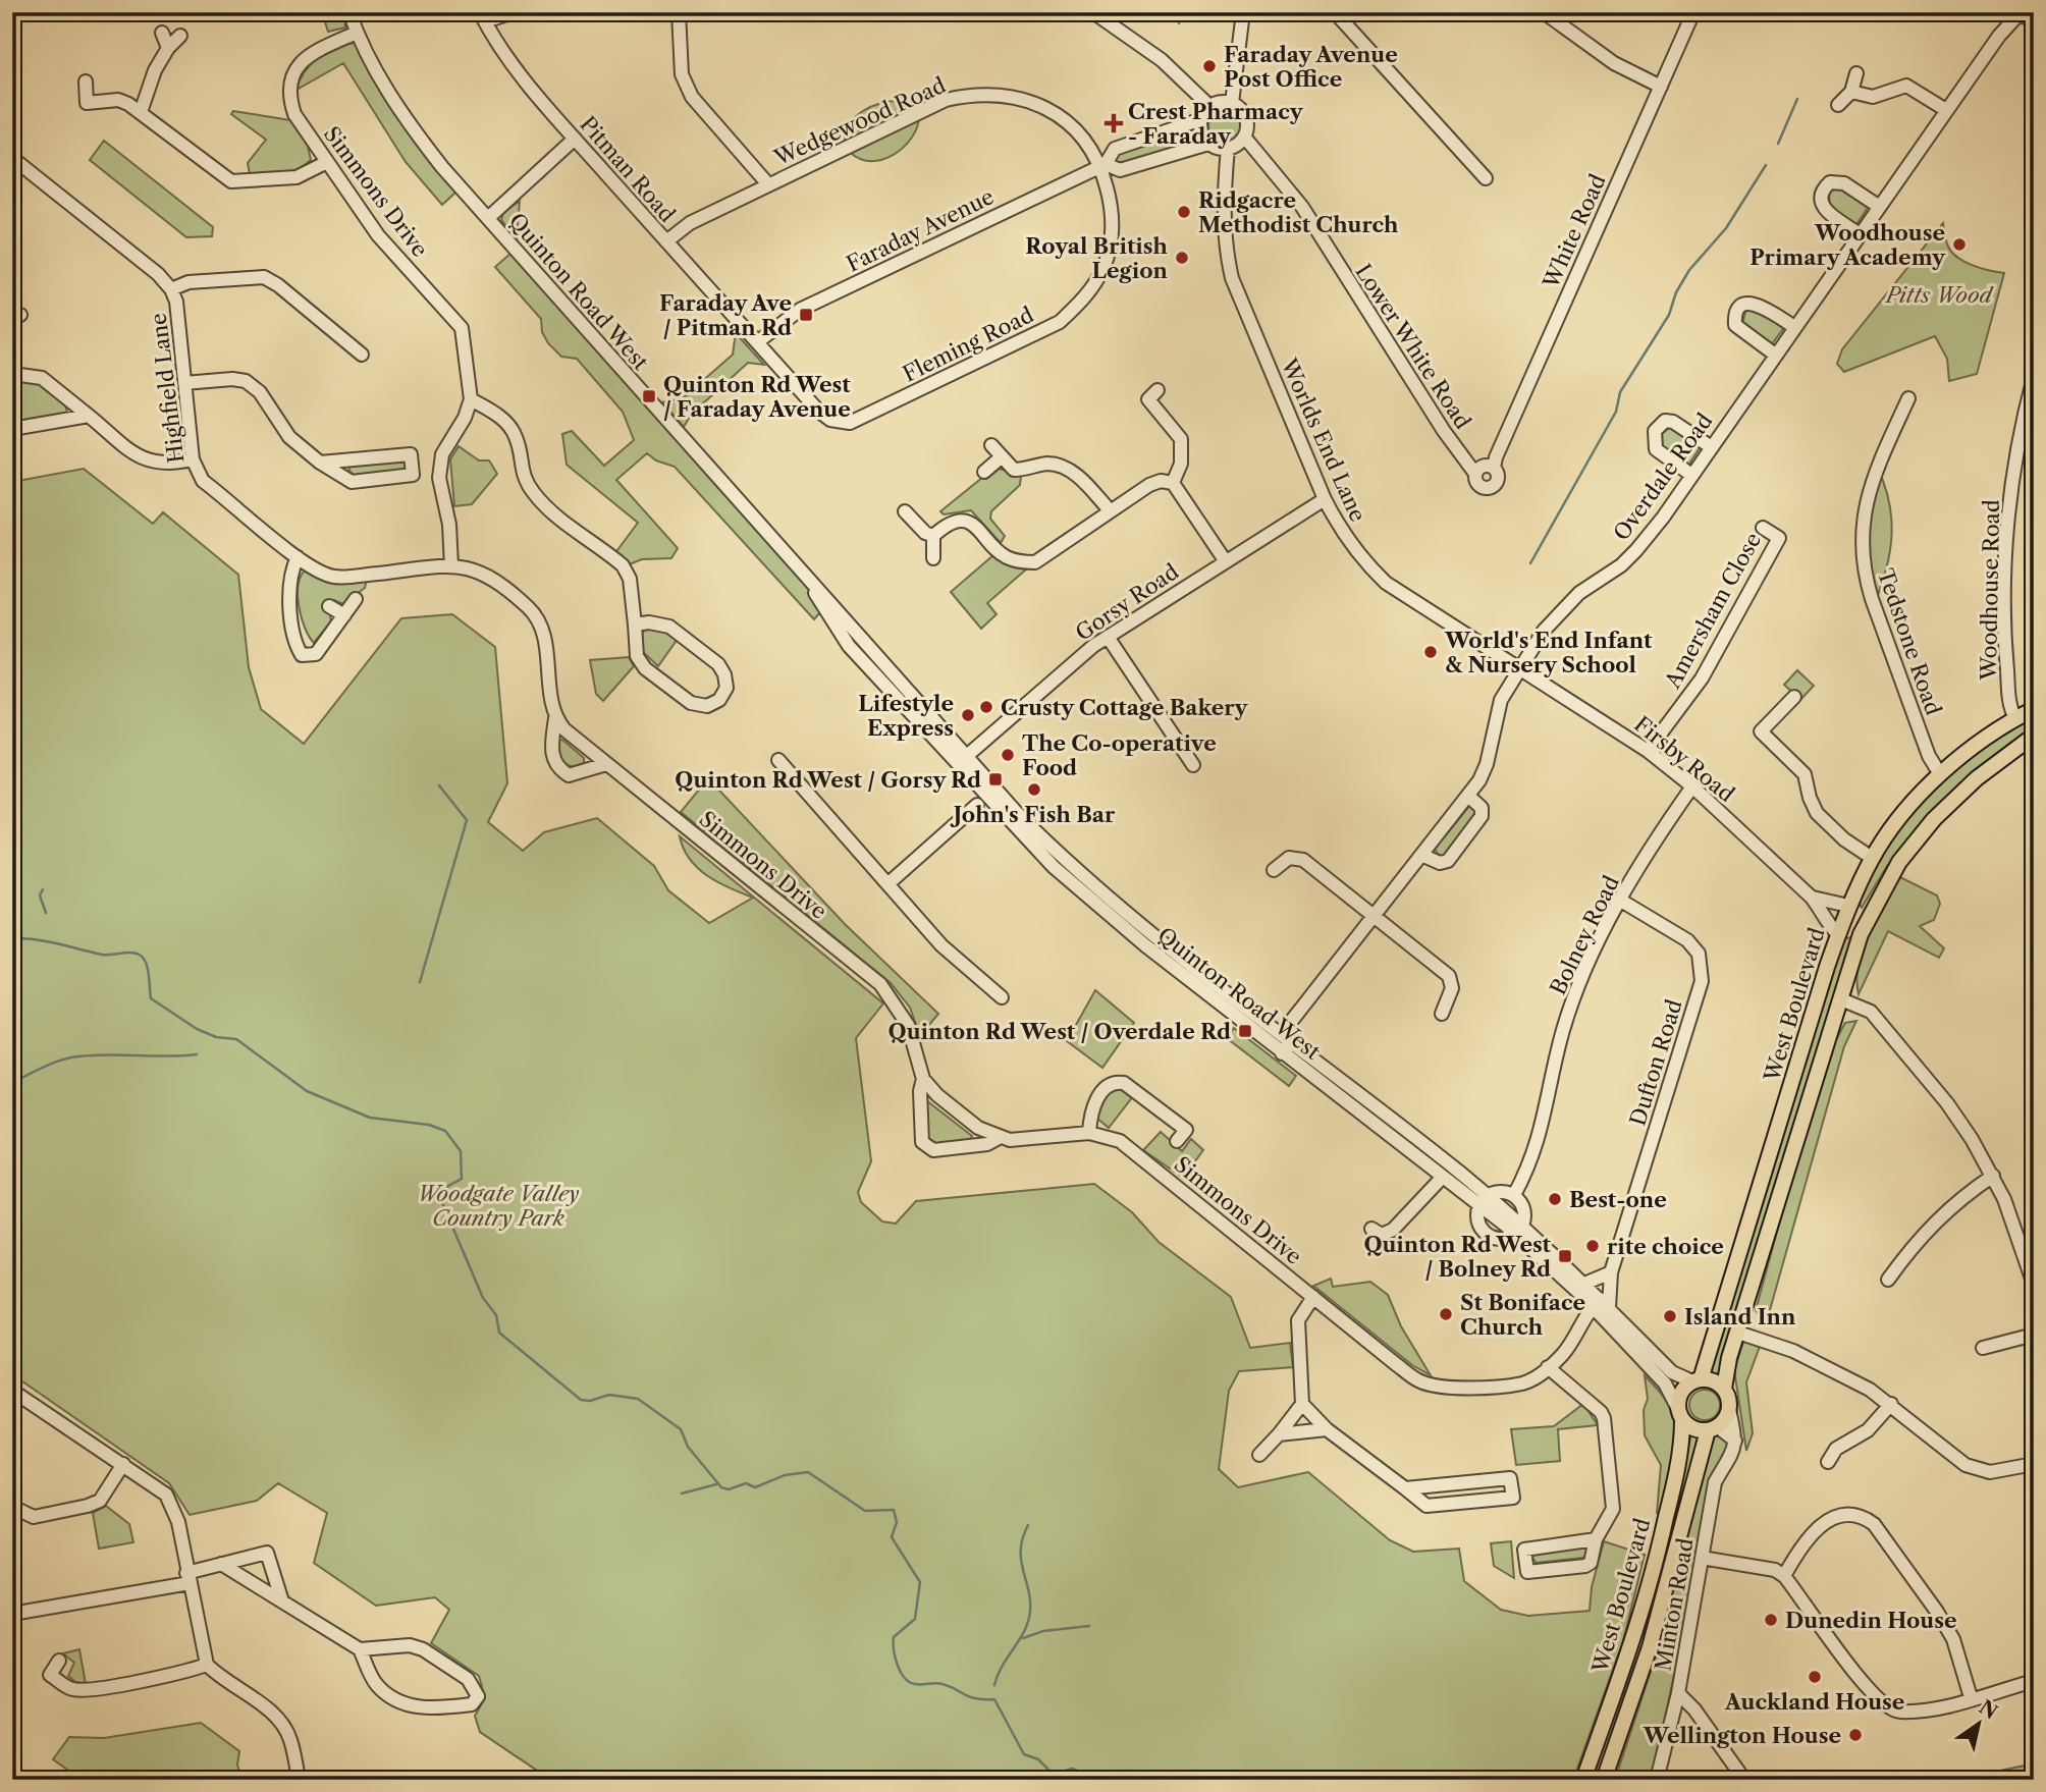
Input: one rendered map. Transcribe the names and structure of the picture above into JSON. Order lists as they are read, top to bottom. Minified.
{"streets":{"main road":["West Boulevard"],"street":["Wedgewood Road","Pitman Road","Simmons Drive","Faraday Avenue","White Road","Quinton Road West","Fleming Road","Lower White Road","Highfield Lane","Worlds End Lane","Overdale Road","Woodhouse Road","Gorsy Road","Amersham Close","Tedstone Road","Firsby Road","Bolney Road","Dufton Road","Minton Road"]},"crossings":[["Wedgewood Road","Pitman Road"],["Wedgewood Road","Faraday Avenue"],["Wedgewood Road","Fleming Road"],["Pitman Road","Faraday Avenue"],["Pitman Road","Fleming Road"],["Simmons Drive","Quinton Road West"],["Faraday Avenue","Fleming Road"],["Faraday Avenue","Lower White Road"],["Faraday Avenue","Worlds End Lane"],["White Road","Lower White Road"],["Quinton Road West","Gorsy Road"],["Quinton Road West","West Boulevard"],["Quinton Road West","Dufton Road"],["Lower White Road","Worlds End Lane"],["Worlds End Lane","Overdale Road"],["Worlds End Lane","Gorsy Road"],["Worlds End Lane","Firsby Road"],["Overdale Road","Firsby Road"],["Woodhouse Road","West Boulevard"],["Amersham Close","Firsby Road"],["Tedstone Road","West Boulevard"],["Firsby Road","Bolney Road"],["Firsby Road","West Boulevard"],["Bolney Road","Dufton Road"]],"parks":["Pitts Wood","Woodgate Valley Country Park"],"places":{"other":["Faraday Avenue Post Office","Ridgacre Methodist Church","Woodhouse Primary Academy","Royal British Legion","World's End Infant & Nursery School","Crusty Cottage Bakery","Lifestyle Express","The Co-operative Food","John's Fish Bar","Best-one","rite choice","St Boniface Church","Island Inn","Dunedin House","Auckland House","Wellington House"],"health":["Crest Pharmacy - Faraday"],"transit":["Faraday Ave / Pitman Rd","Quinton Rd West / Faraday Avenue","Quinton Rd West / Gorsy Rd","Quinton Rd West / Overdale Rd","Quinton Rd West / Bolney Rd"]},"north":"top right"}
